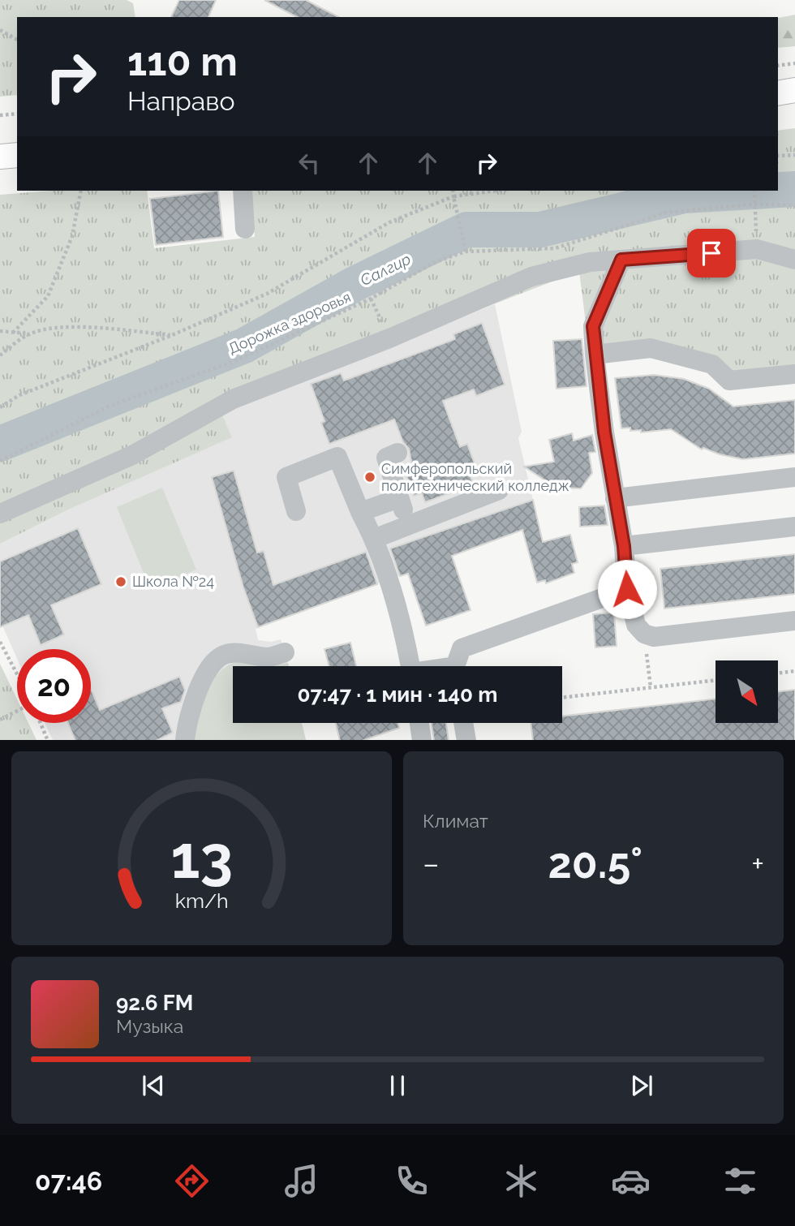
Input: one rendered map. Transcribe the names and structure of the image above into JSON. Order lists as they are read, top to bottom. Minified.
{"streets":{"path":["Дорожка здоровья"]},"water":["Салгир"],"places":["Симферопольский политехнический колледж","Школа №24"],"north":"bottom right","page":{"turn":["110 m","Направо"],"limit":"20","trip":"07:47 · 1 мин · 140 m","tile":"Климат","heat":["−","20.5°","+"],"song":["92.6 FM","Музыка"],"tabs":"07:46","gauge":["13","km/h"]}}
